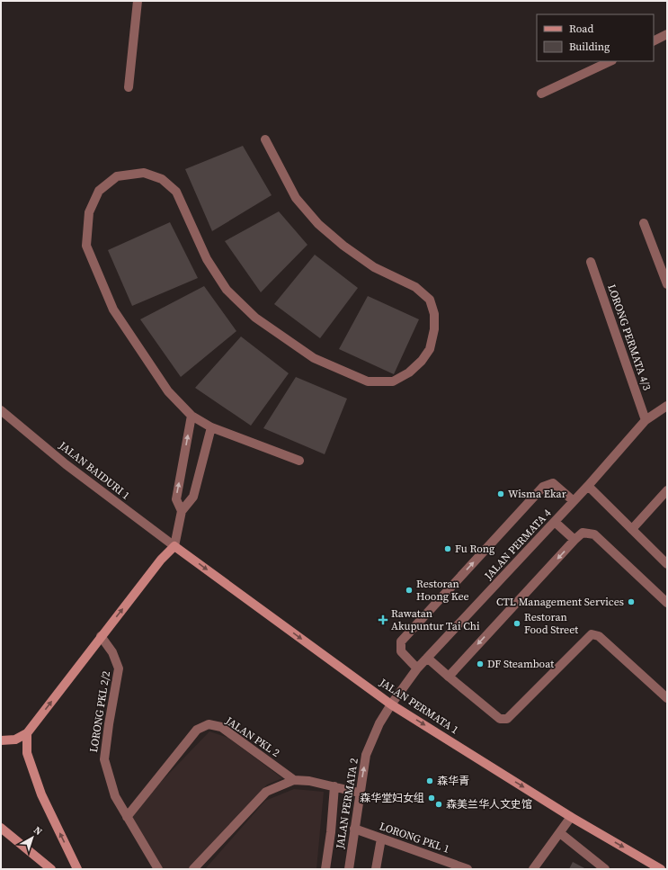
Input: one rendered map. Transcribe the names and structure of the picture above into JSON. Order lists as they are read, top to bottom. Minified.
{"streets":{"main road":["JALAN PERMATA 1"],"street":["LORONG PERMATA 4/3","JALAN BAIDURI 1","JALAN PERMATA 4","LORONG PKL 2/2","JALAN PKL 2","JALAN PERMATA 2","LORONG PKL 1"]},"crossings":[["LORONG PERMATA 4/3","JALAN PERMATA 4"],["JALAN BAIDURI 1","JALAN PERMATA 1"],["JALAN PERMATA 4","JALAN PERMATA 1"],["JALAN PERMATA 4","JALAN PERMATA 2"],["JALAN PERMATA 1","JALAN PERMATA 2"],["LORONG PKL 2/2","JALAN PKL 2"],["JALAN PERMATA 2","LORONG PKL 1"]],"one_way":["JALAN PERMATA 1","JALAN PERMATA 2"],"places":{"other":["Wisma Ekar","Fu Rong","Restoran Hoong Kee","CTL Management Services","Restoran Food Street","DF Steamboat","森华青","森华堂妇女组","森美兰华人文史馆"],"health":["Rawatan Akupuntur Tai Chi"]},"legend":["Road","Building"],"north":"top right"}
